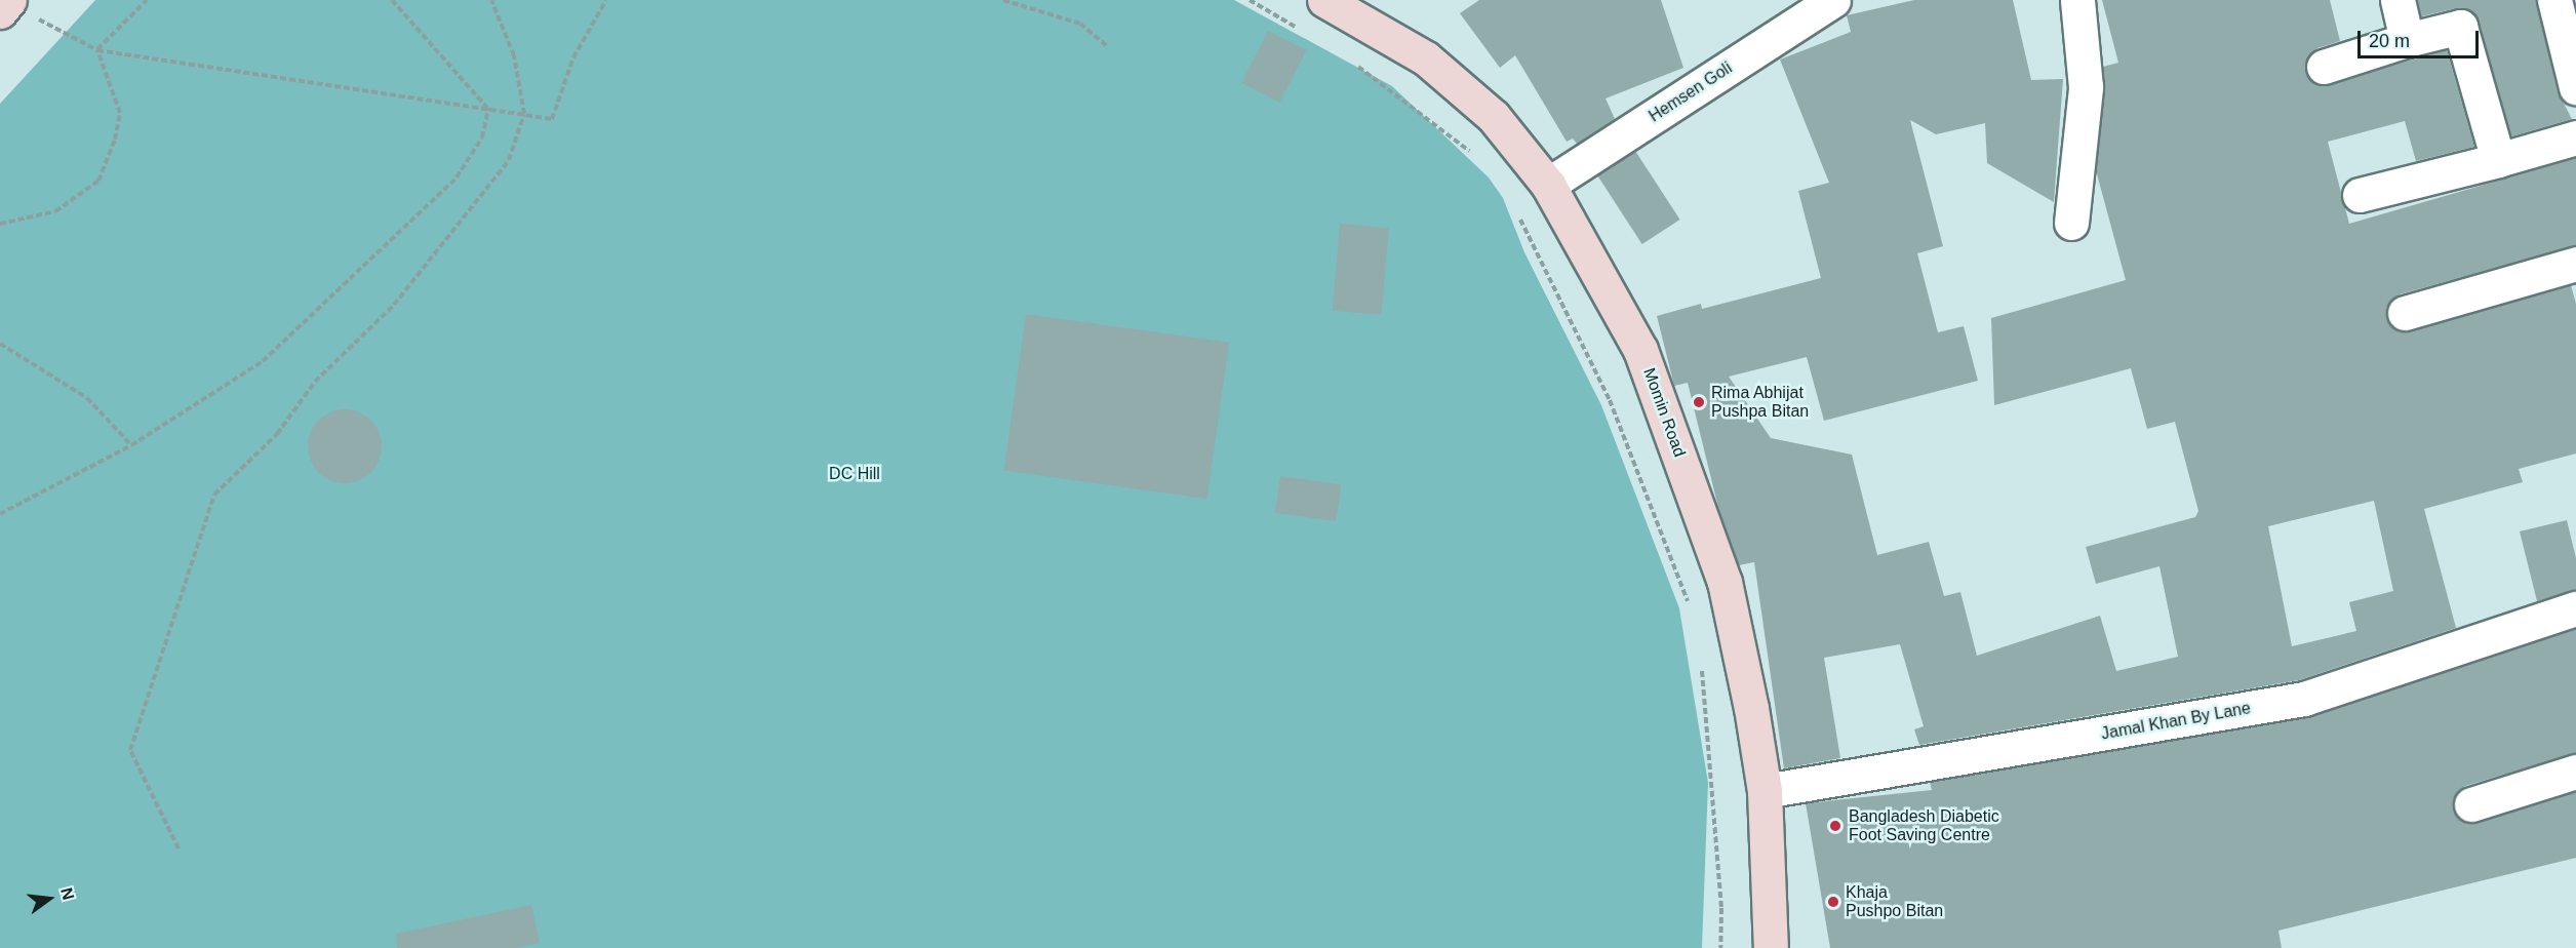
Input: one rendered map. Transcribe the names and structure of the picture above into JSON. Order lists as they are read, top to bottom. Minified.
{"streets":{"main road":["Momin Road"],"street":["Hemsen Goli","Jamal Khan By Lane"]},"crossings":[["Hemsen Goli","Momin Road"],["Momin Road","Jamal Khan By Lane"]],"parks":["DC Hill"],"places":["Rima Abhijat Pushpa Bitan","Bangladesh Diabetic Foot Saving Centre","Khaja Pushpo Bitan"],"scale_bar":"20 m","north":"right"}
